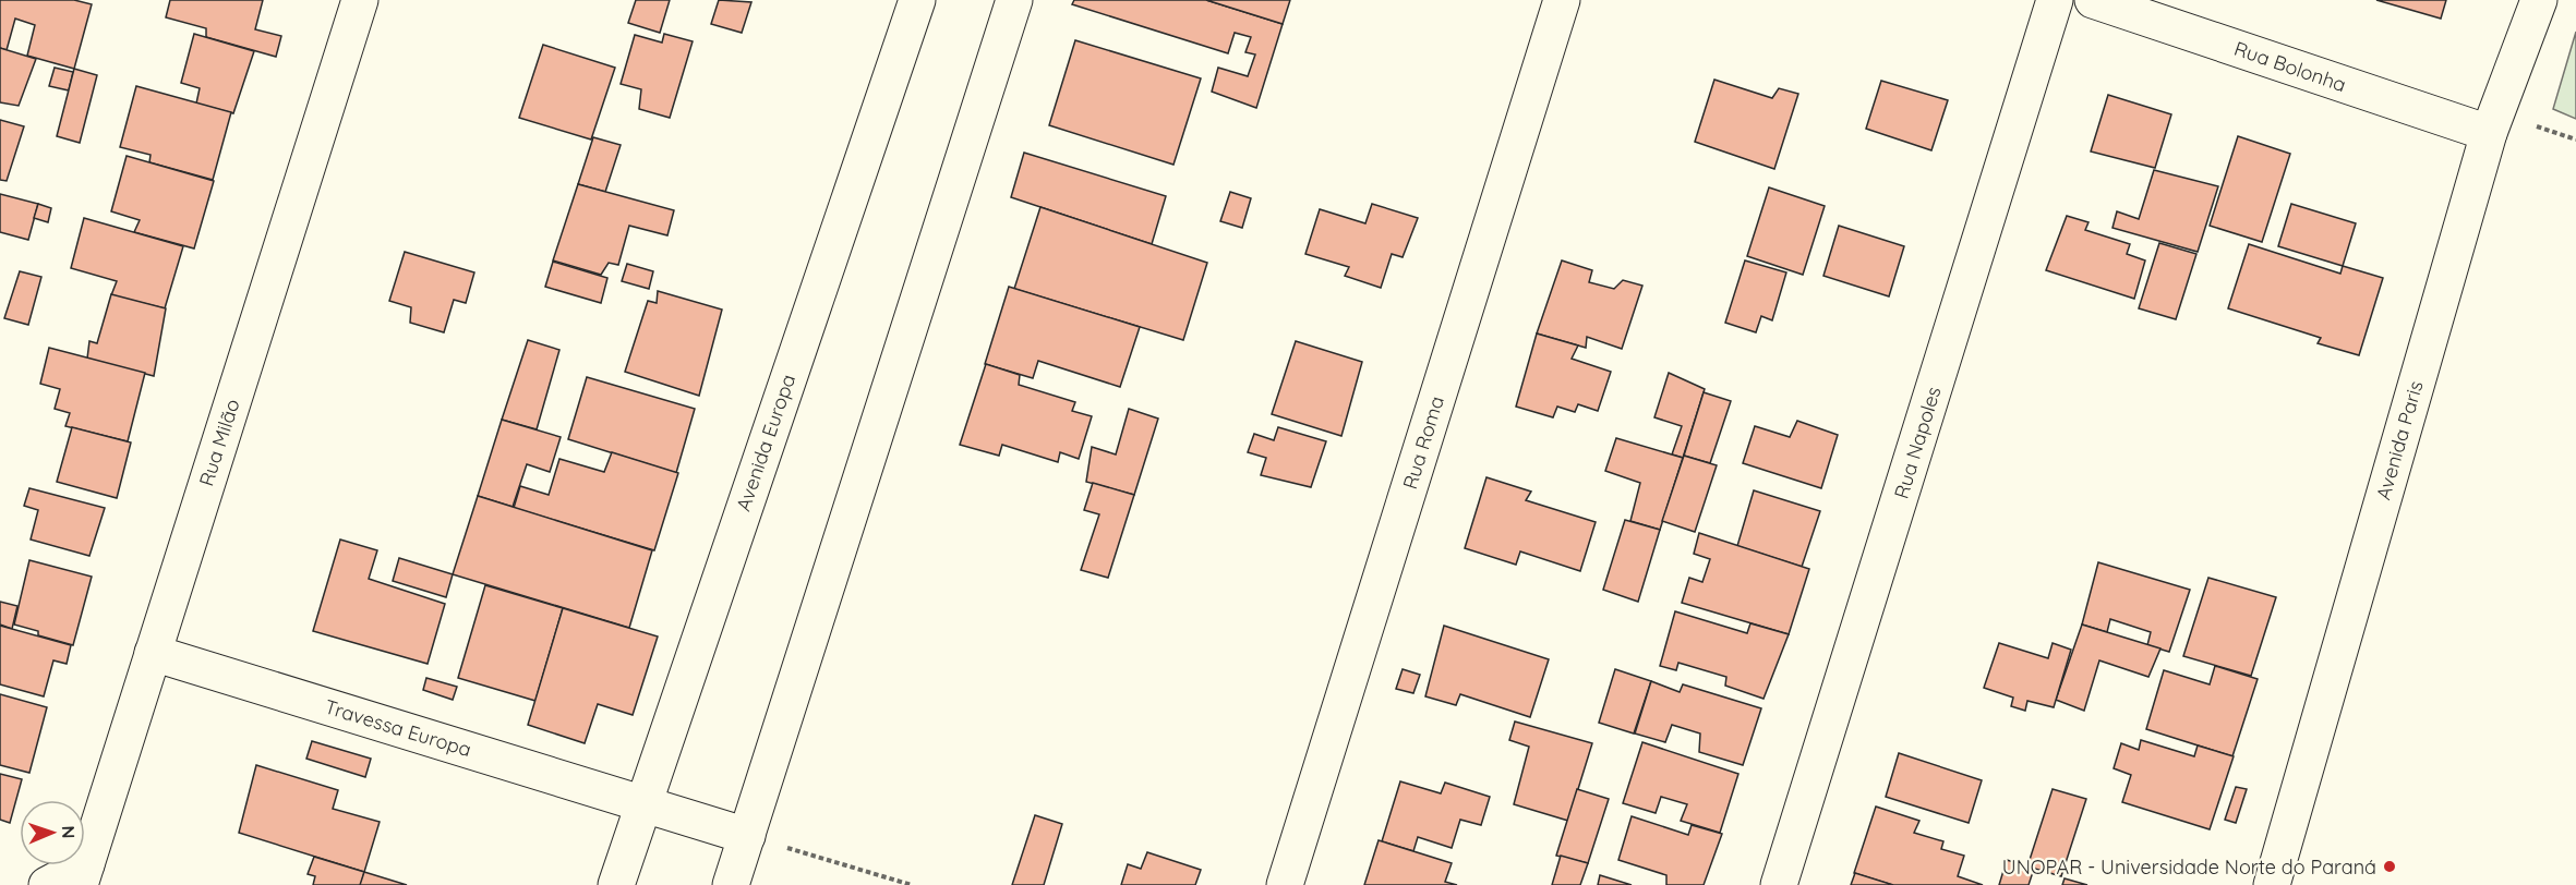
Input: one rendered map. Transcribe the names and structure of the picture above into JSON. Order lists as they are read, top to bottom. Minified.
{"streets":{"street":["Rua Bolonha","Avenida Paris","Rua Milão","Avenida Europa","Rua Roma","Rua Napoles","Travessa Europa"]},"crossings":[["Rua Bolonha","Avenida Paris"],["Rua Milão","Travessa Europa"],["Avenida Europa","Travessa Europa"]],"places":["UNOPAR - Universidade Norte do Paraná"],"north":"right"}
